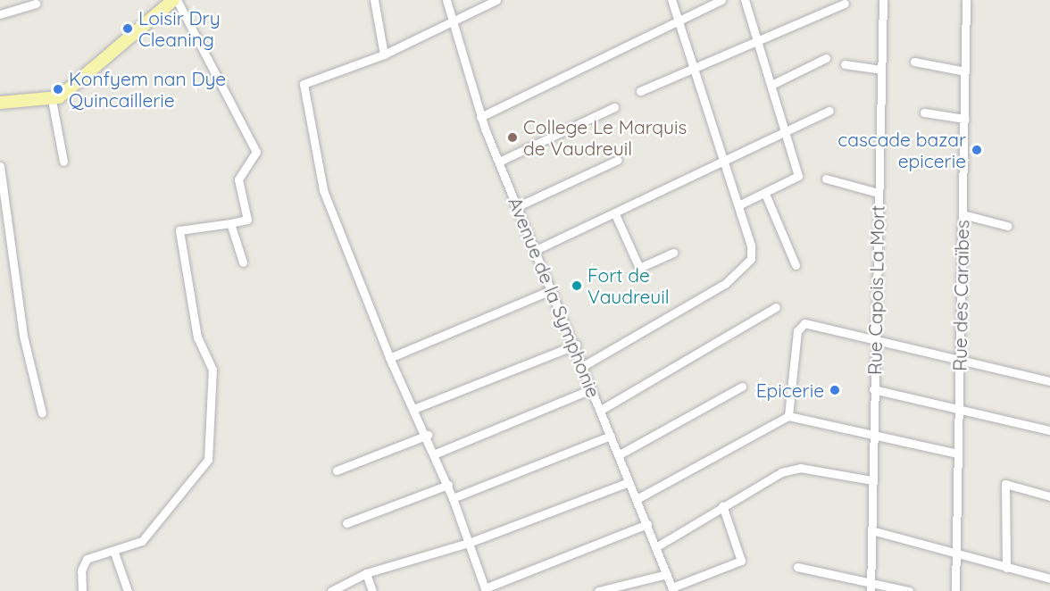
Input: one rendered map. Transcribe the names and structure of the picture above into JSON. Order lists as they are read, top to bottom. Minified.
{"streets":{"street":["Rue Capois La Mort","Rue des Caraïbes","Avenue de la Symphonie"]},"places":["Loisir Dry Cleaning","Konfyem nan Dye Quincaillerie","College Le Marquis de Vaudreuil","cascade bazar epicerie","Fort de Vaudreuil","Epicerie"]}
